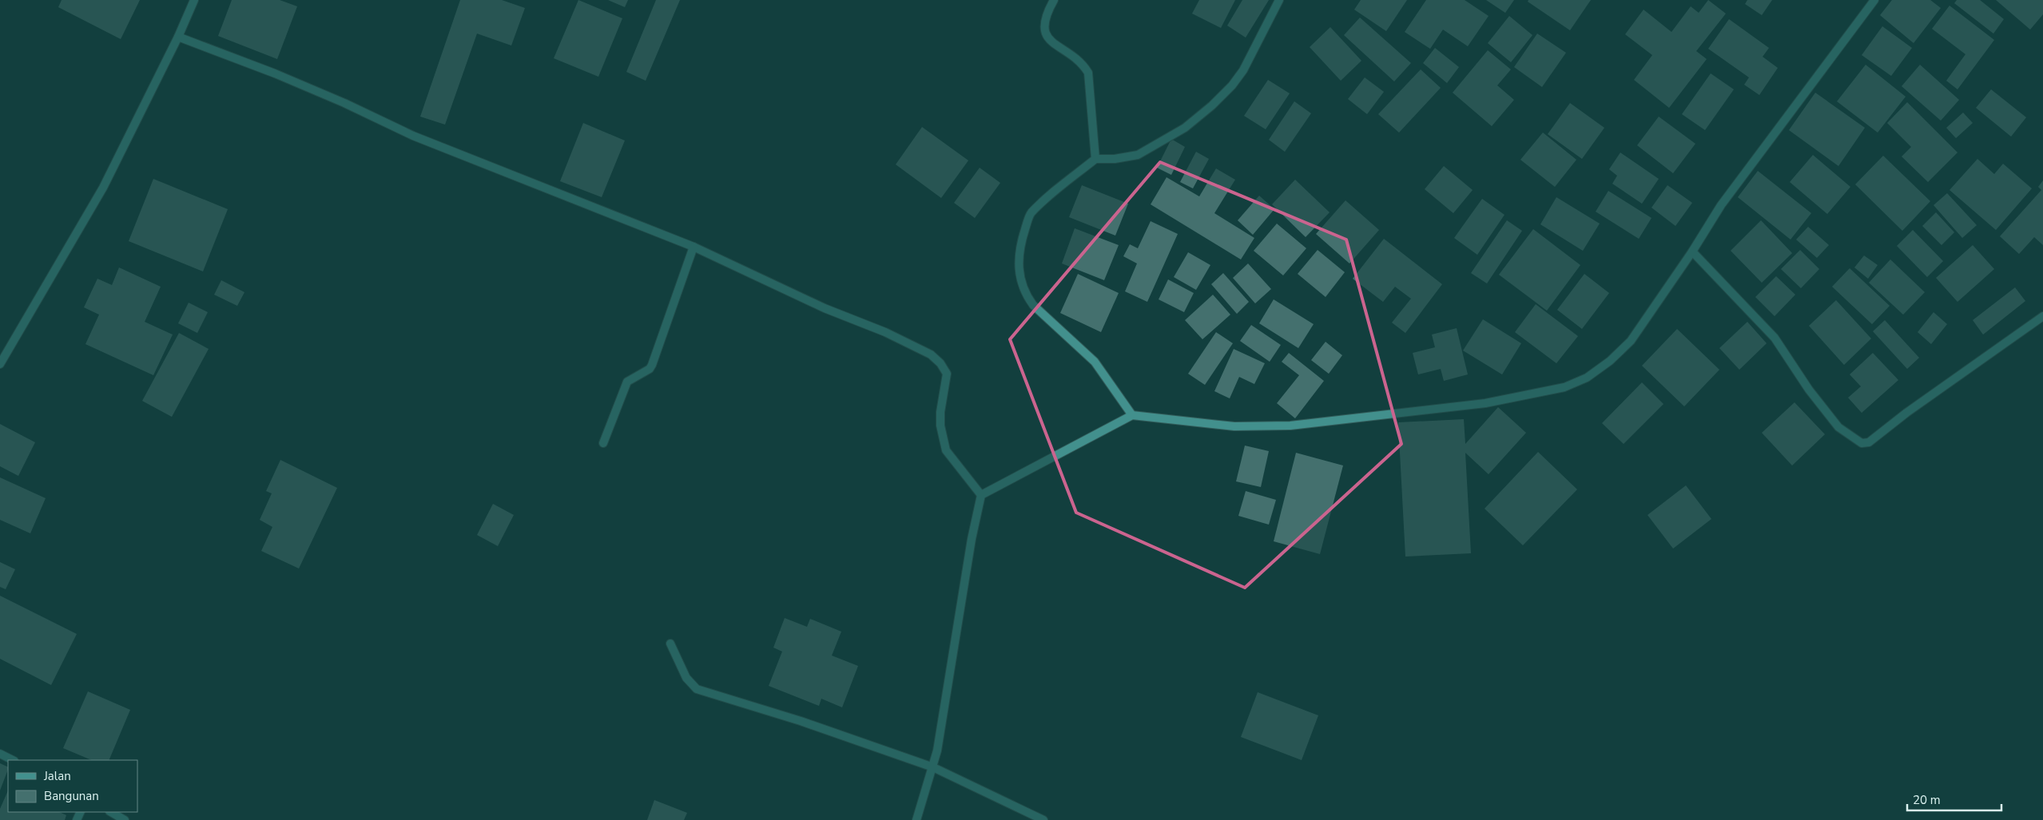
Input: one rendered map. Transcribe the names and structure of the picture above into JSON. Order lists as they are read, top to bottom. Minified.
{"legend":["Jalan","Bangunan"],"scale_bar":"20 m"}
